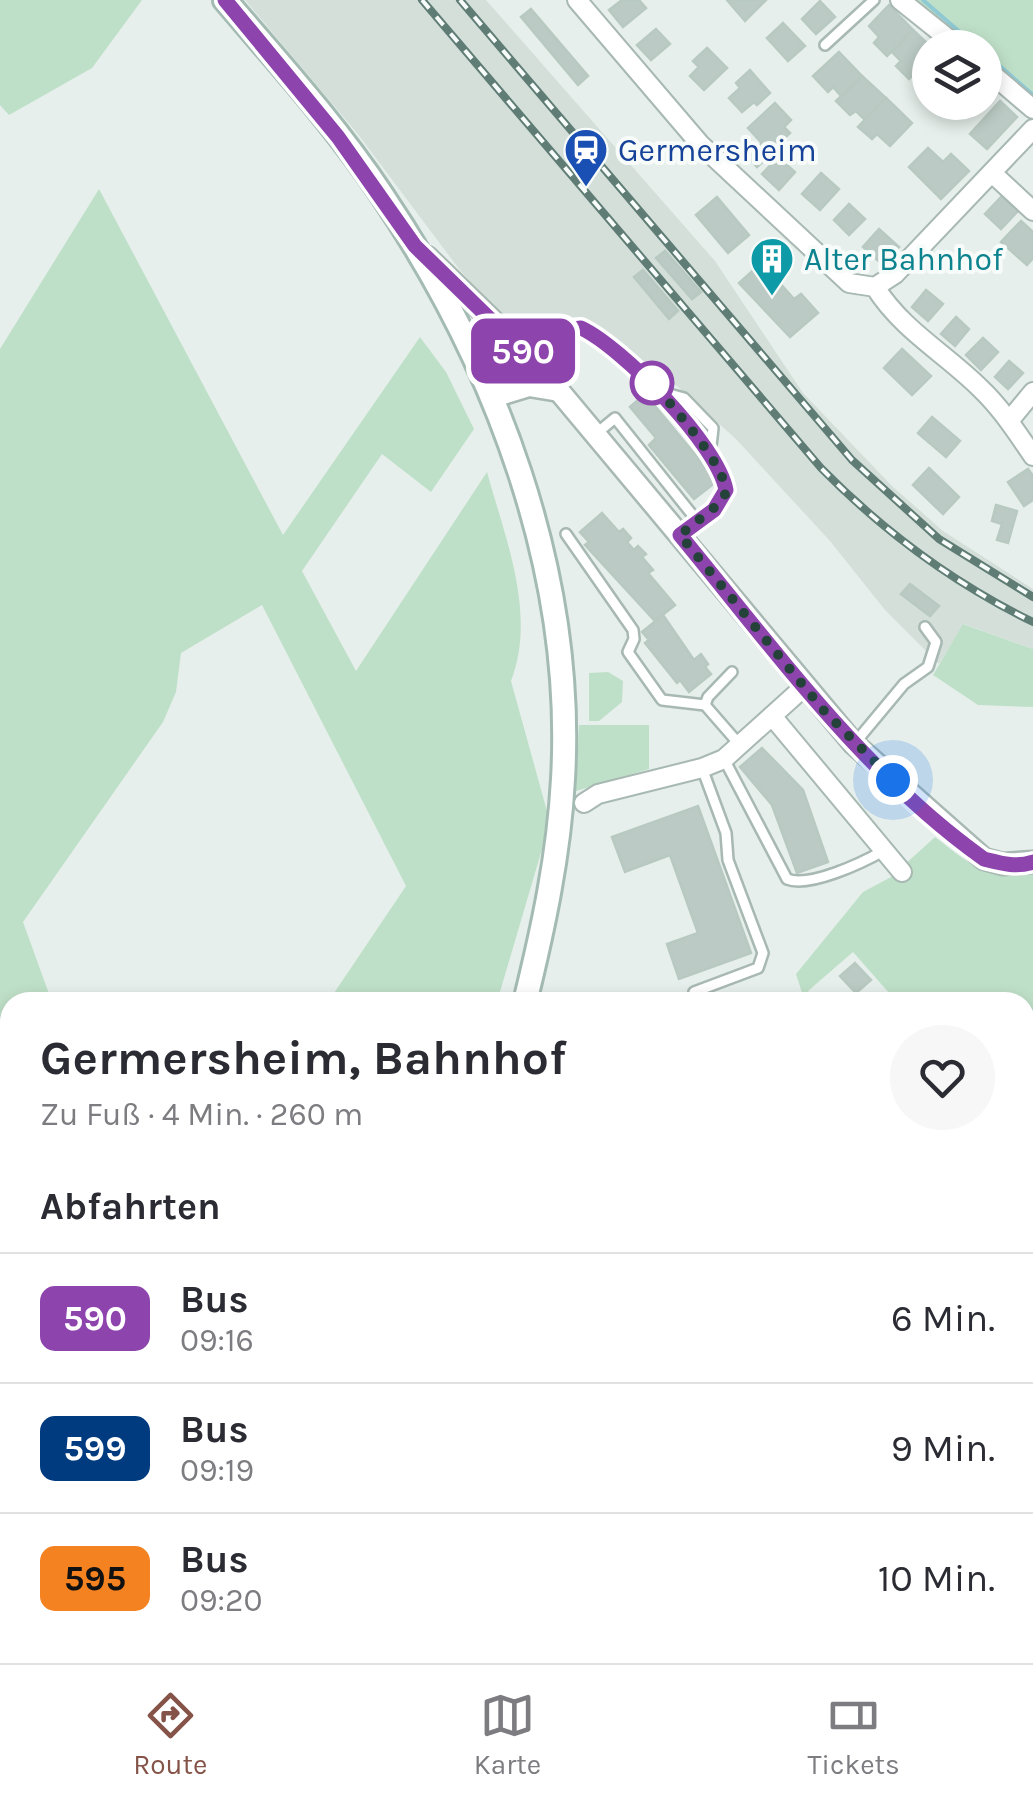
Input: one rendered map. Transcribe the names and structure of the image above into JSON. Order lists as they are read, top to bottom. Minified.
{"places":{"station":["Germersheim"],"building":["Alter Bahnhof"]},"lines":["bus line 590"],"page":{"on_map":"590","heading":[["Germersheim, Bahnhof","Zu Fuß · 4 Min. · 260 m"],"Abfahrten"],"list":[{"mark":"590","name":"Bus","note":"09:16","value":"6 Min."},{"mark":"599","name":"Bus","note":"09:19","value":"9 Min."},{"mark":"595","name":"Bus","note":"09:20","value":"10 Min."}],"tabs":["Route","Karte","Tickets"]}}
